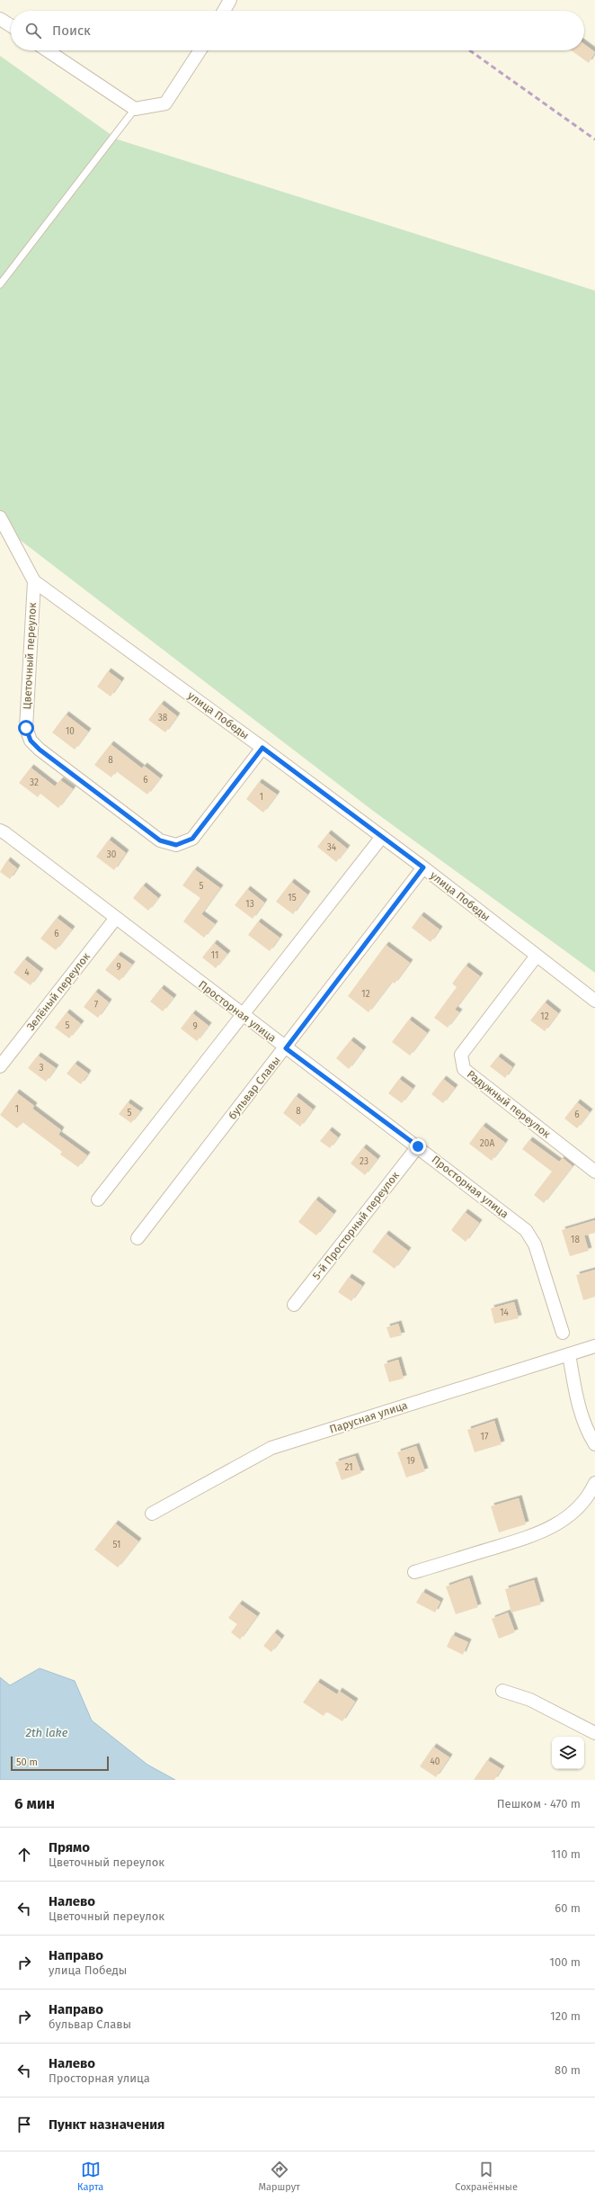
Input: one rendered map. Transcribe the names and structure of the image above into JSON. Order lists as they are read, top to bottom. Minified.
{"streets":{"street":["Цветочный переулок","улица Победы","Зелёный переулок","Просторная улица","бульвар Славы","Радужный переулок","5-й Просторный переулок","Парусная улица"]},"crossings":[["Цветочный переулок","улица Победы"],["улица Победы","бульвар Славы"],["улица Победы","Радужный переулок"],["Зелёный переулок","Просторная улица"],["Просторная улица","бульвар Славы"],["Просторная улица","5-й Просторный переулок"]],"water":["2th lake"],"house_numbers":["38","10","8","6","32","1","34","30","5","15","13","6","11","9","4","12","7","12","5","9","3","1","8","5","6","20А","23","18","14","17","19","21","51","40"],"scale_bar":"50 m","page":{"search":"Поиск","scale":"50 m","heading":["6 мин","Пешком · 470 m"],"list":[["Прямо","Цветочный переулок","110 m"],["Налево","Цветочный переулок","60 m"],["Направо","улица Победы","100 m"],["Направо","бульвар Славы","120 m"],["Налево","Просторная улица","80 m"],"Пункт назначения"],"nav":["Карта","Маршрут","Сохранённые"]}}
